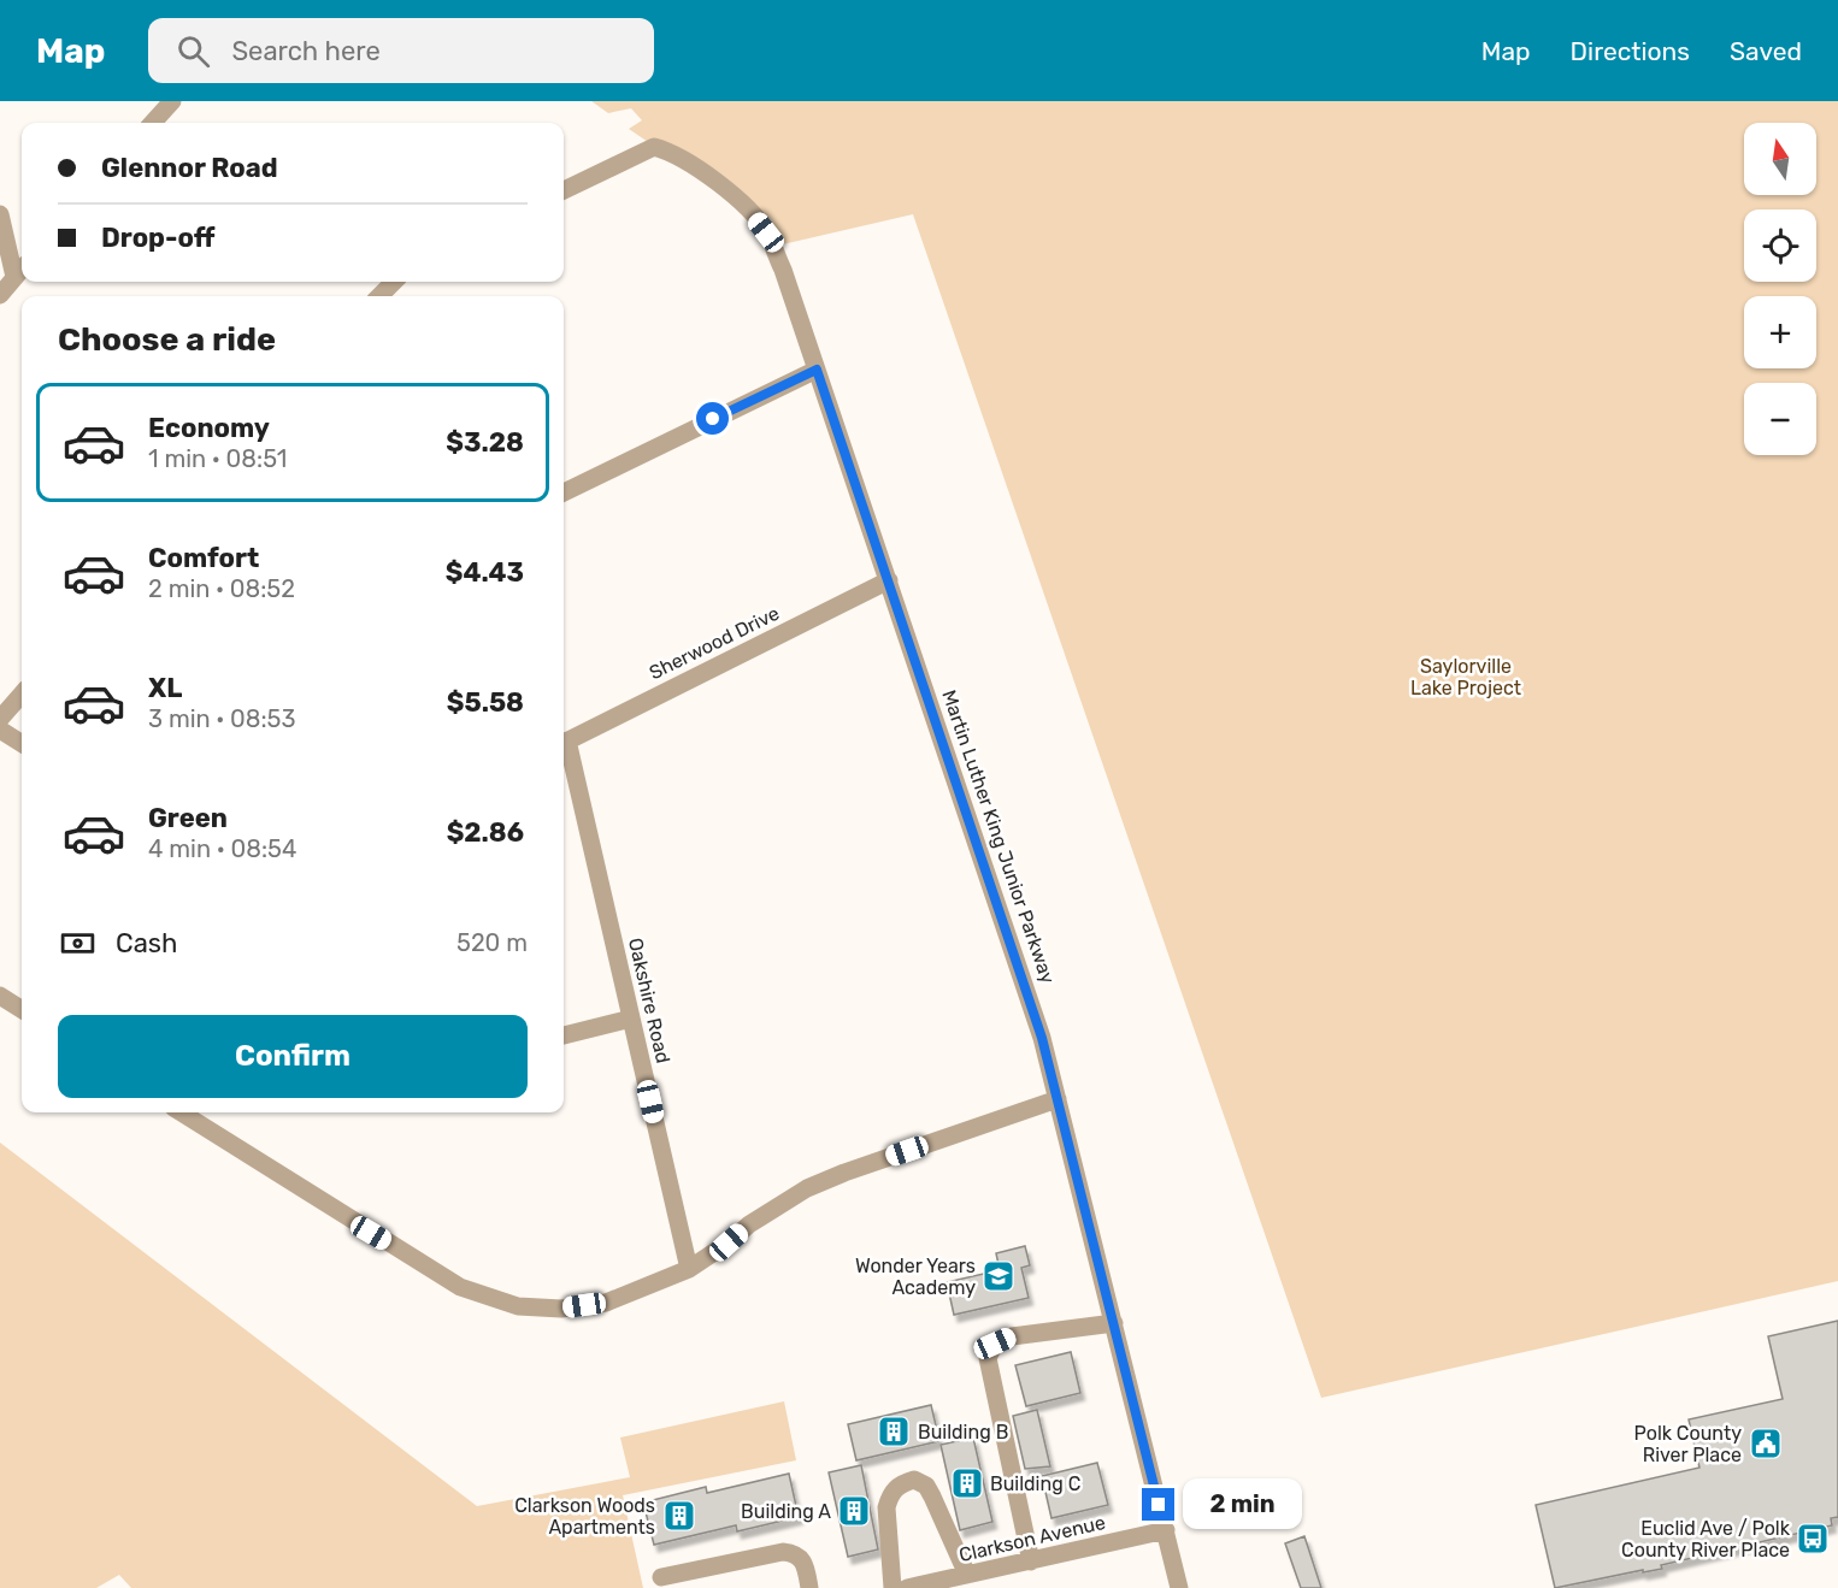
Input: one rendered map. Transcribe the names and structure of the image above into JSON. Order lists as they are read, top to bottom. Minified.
{"streets":{"street":["Sherwood Drive","Martin Luther King Junior Parkway","Oakshire Road","Clarkson Avenue"]},"crossings":[["Sherwood Drive","Martin Luther King Junior Parkway"],["Martin Luther King Junior Parkway","Clarkson Avenue"]],"parks":["Saylorville Lake Project"],"places":{"school or university":["Wonder Years Academy"],"building":["Building B","Building C","Building A","Clarkson Woods Apartments"],"public building":["Polk County River Place"],"bus stop":["Euclid Ave / Polk County River Place"]},"north":"top","page":{"header":"Map","search":"Search here","nav":["Map","Directions","Saved"],"map_buttons":["+","−"],"banner":["Glennor Road","Drop-off"],"heading":"Choose a ride","list":[{"name":"Economy","note":"1 min · 08:51","value":"$3.28"},{"name":"Comfort","note":"2 min · 08:52","value":"$4.43"},{"name":"XL","note":"3 min · 08:53","value":"$5.58"},{"name":"Green","note":"4 min · 08:54","value":"$2.86"}],"pay":["Cash","520 m"],"buttons":"Confirm","bubble":"2 min"}}
